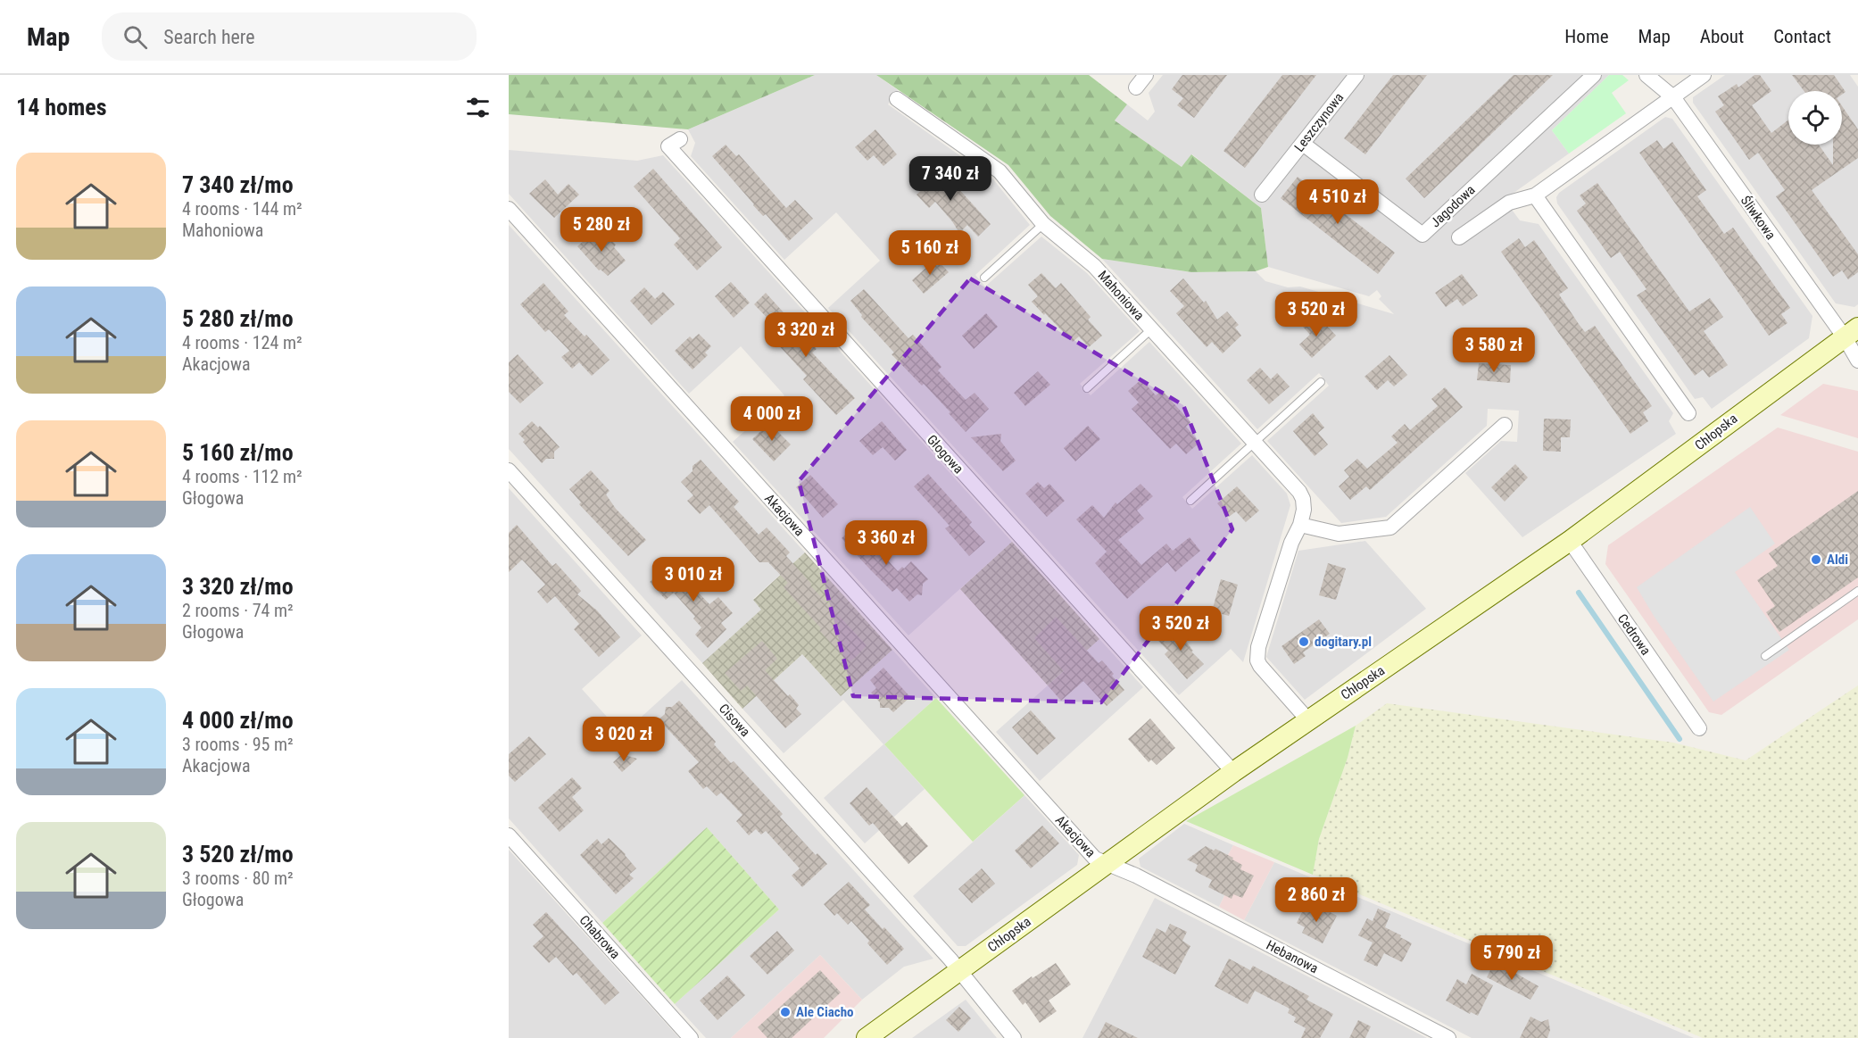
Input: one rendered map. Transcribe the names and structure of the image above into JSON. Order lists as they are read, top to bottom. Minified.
{"streets":{"street":["Leszczynowa","Jagodowa","Śliwkowa","Mahoniowa","Chłopska","Głogowa","Akacjowa","Cedrowa","Cisowa","Chabrowa","Hebanowa"]},"crossings":[["Leszczynowa","Jagodowa"],["Śliwkowa","Chłopska"],["Mahoniowa","Chłopska"],["Chłopska","Głogowa"],["Chłopska","Akacjowa"],["Chłopska","Cedrowa"],["Chłopska","Cisowa"],["Chłopska","Hebanowa"],["Akacjowa","Hebanowa"]],"places":["Aldi","dogitary.pl","Ale Ciacho"],"page":{"header":"Map","search":"Search here","nav":["Home","Map","About","Contact"],"heading":"14 homes","list":[{"name":"7 340 zł/mo","note":"4 rooms · 144 m² · Mahoniowa"},{"name":"5 280 zł/mo","note":"4 rooms · 124 m² · Akacjowa"},{"name":"5 160 zł/mo","note":"4 rooms · 112 m² · Głogowa"},{"name":"3 320 zł/mo","note":"2 rooms · 74 m² · Głogowa"},{"name":"4 000 zł/mo","note":"3 rooms · 95 m² · Akacjowa"},{"name":"3 520 zł/mo","note":"3 rooms · 80 m² · Głogowa"}],"price":["7 340 zł","4 510 zł","5 280 zł","5 160 zł","3 520 zł","3 320 zł","3 580 zł","4 000 zł","3 360 zł","3 010 zł","3 520 zł","3 020 zł","2 860 zł","5 790 zł"]}}
